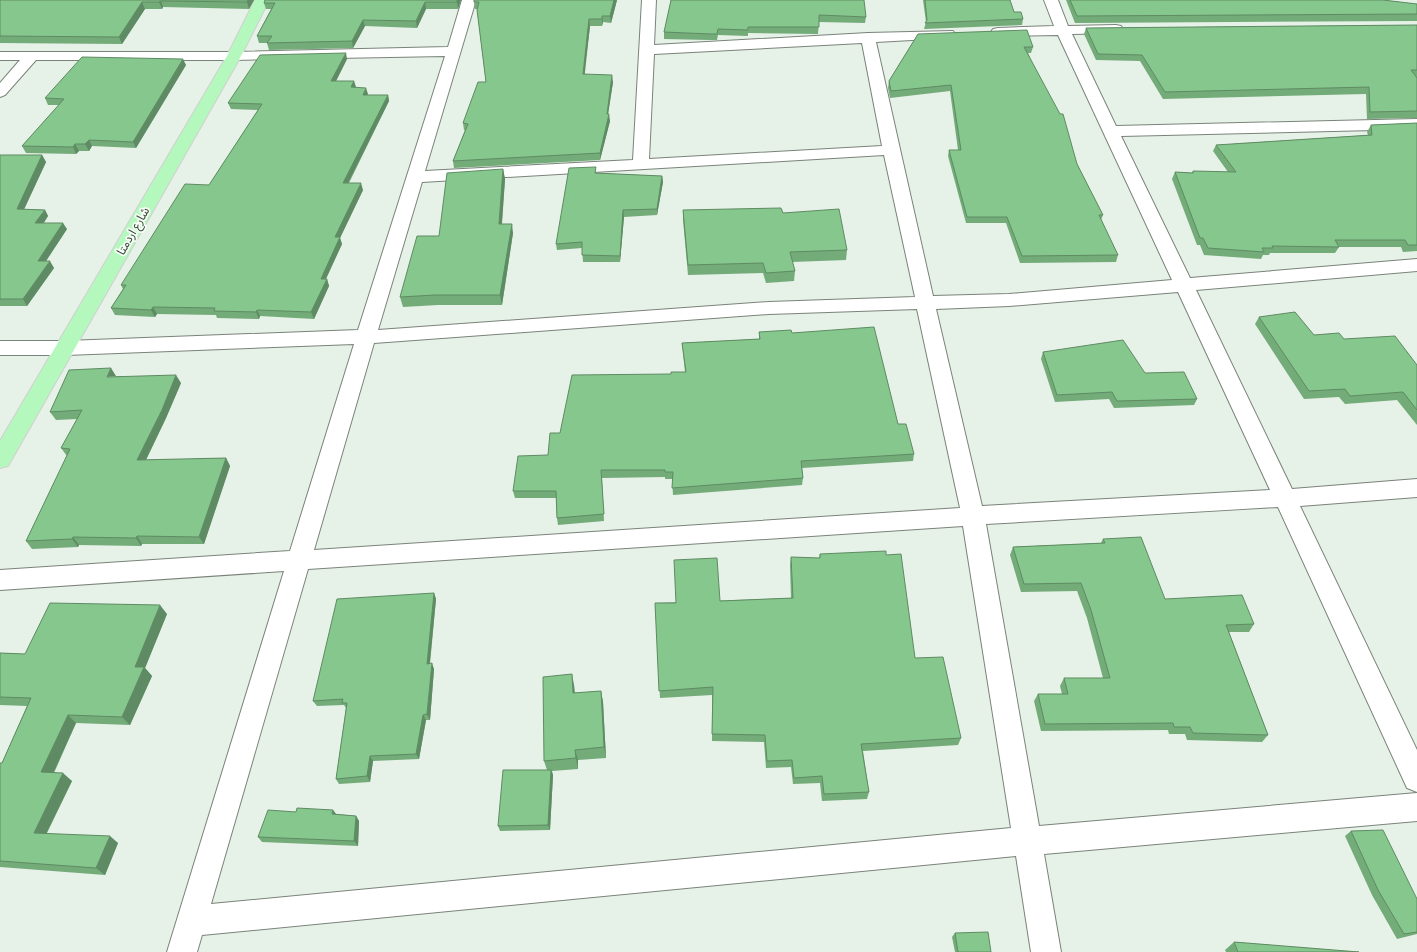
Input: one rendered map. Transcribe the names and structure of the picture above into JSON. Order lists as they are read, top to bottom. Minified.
{"streets":{"main road":["شارع اردمتا"]}}
